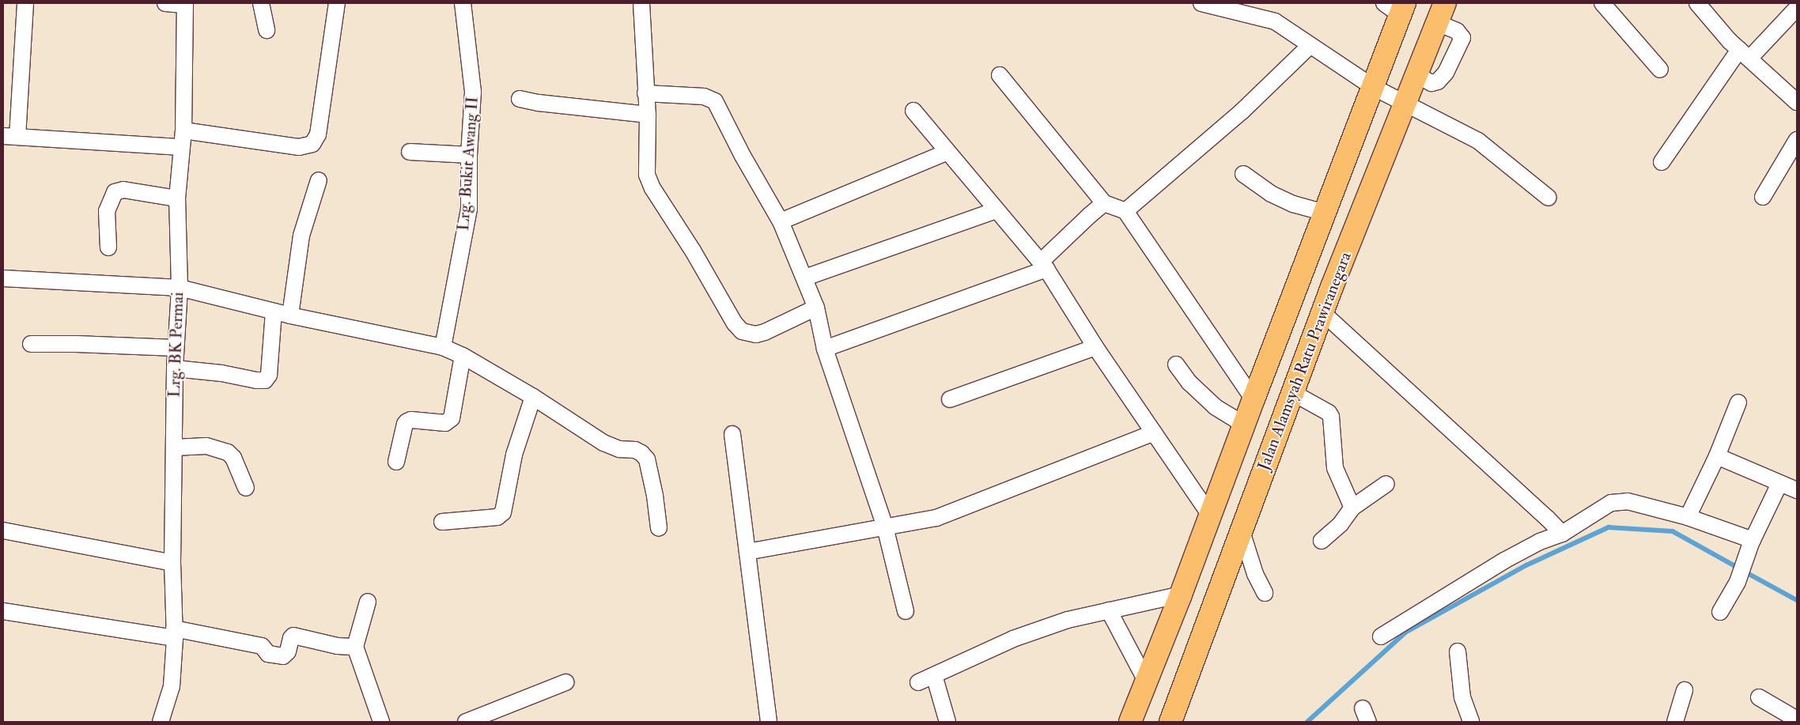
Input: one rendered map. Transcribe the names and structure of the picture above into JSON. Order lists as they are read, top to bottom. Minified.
{"streets":{"highway":["Jalan Alamsyah Ratu Prawiranegara"],"street":["Lrg. Bukit Awang II","Lrg. BK Permai"]}}
